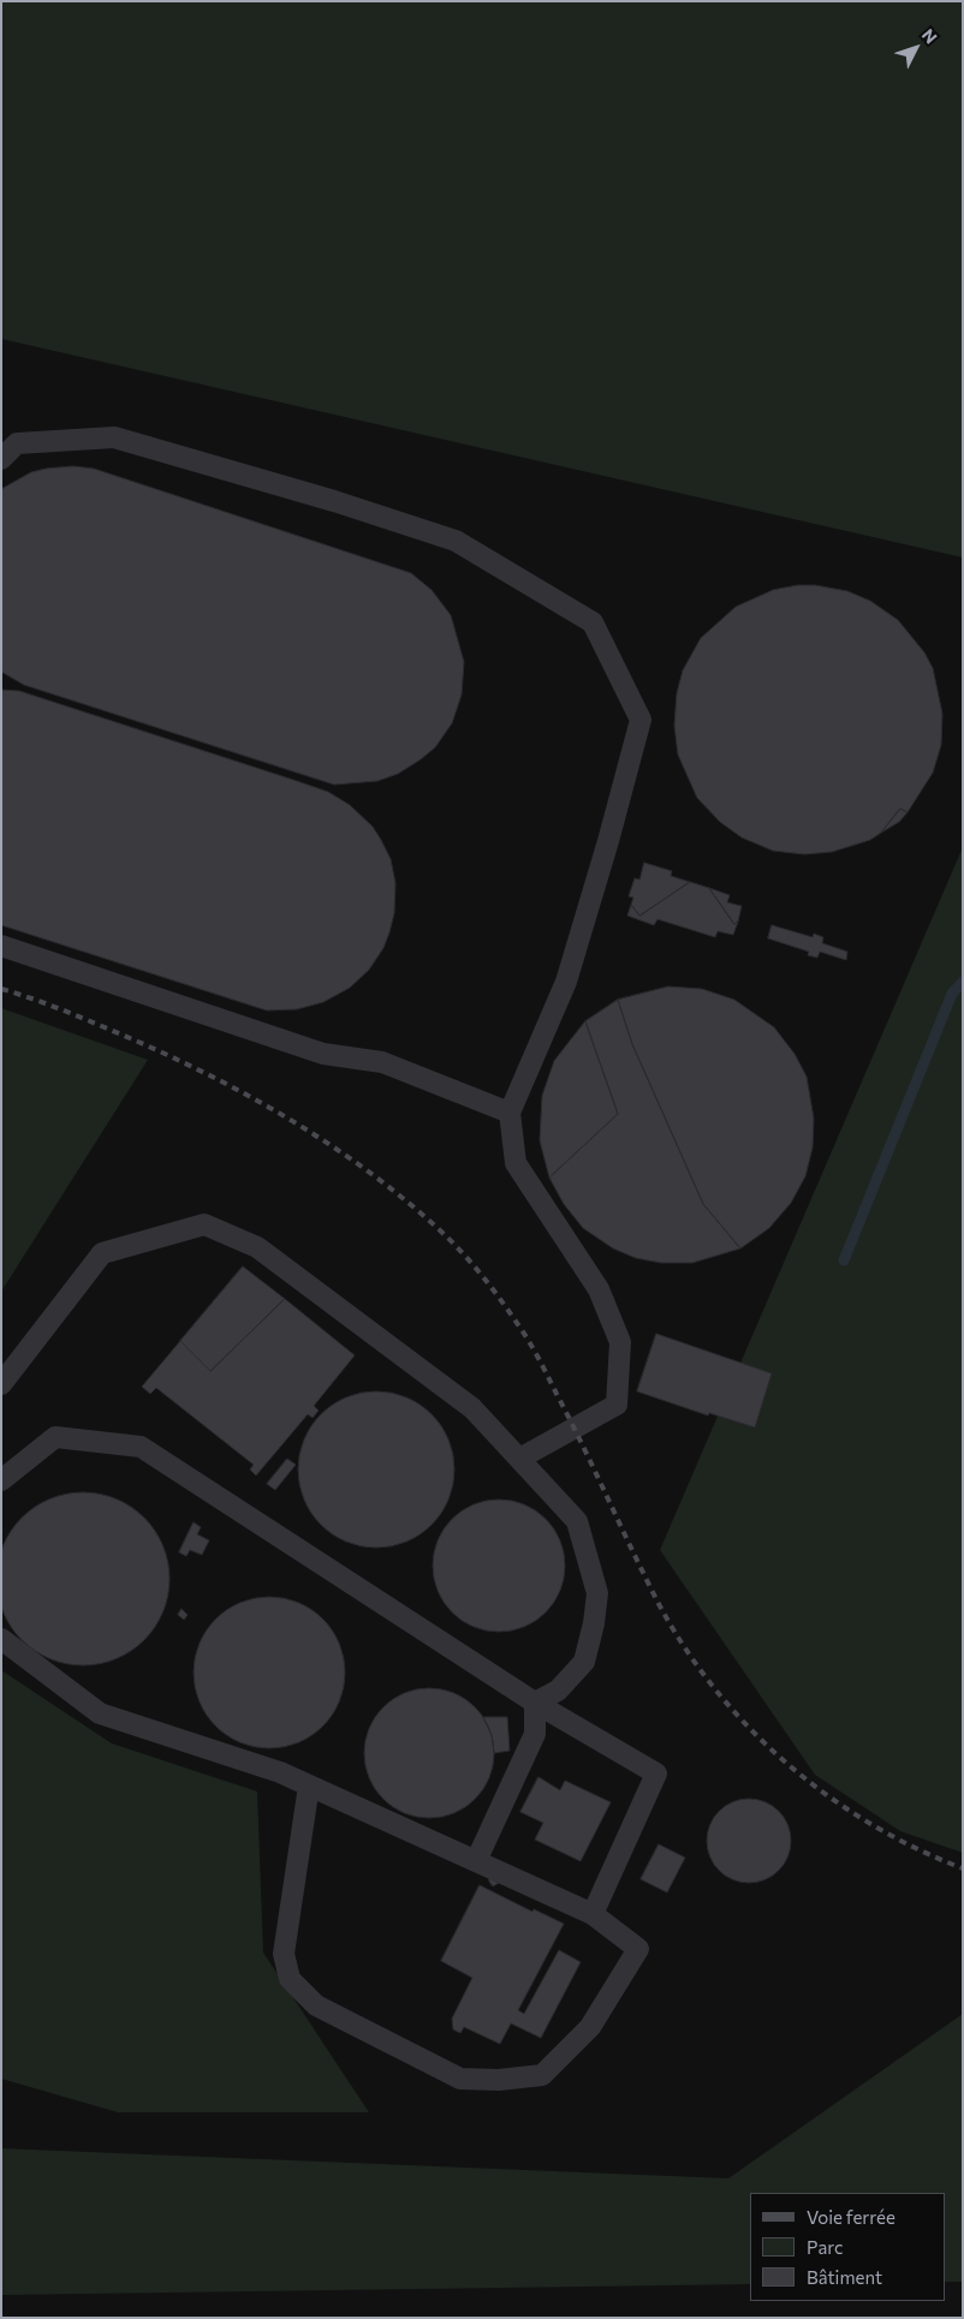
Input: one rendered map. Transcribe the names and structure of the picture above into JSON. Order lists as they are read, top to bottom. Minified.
{"legend":["Voie ferrée","Parc","Bâtiment"],"north":"top right"}
